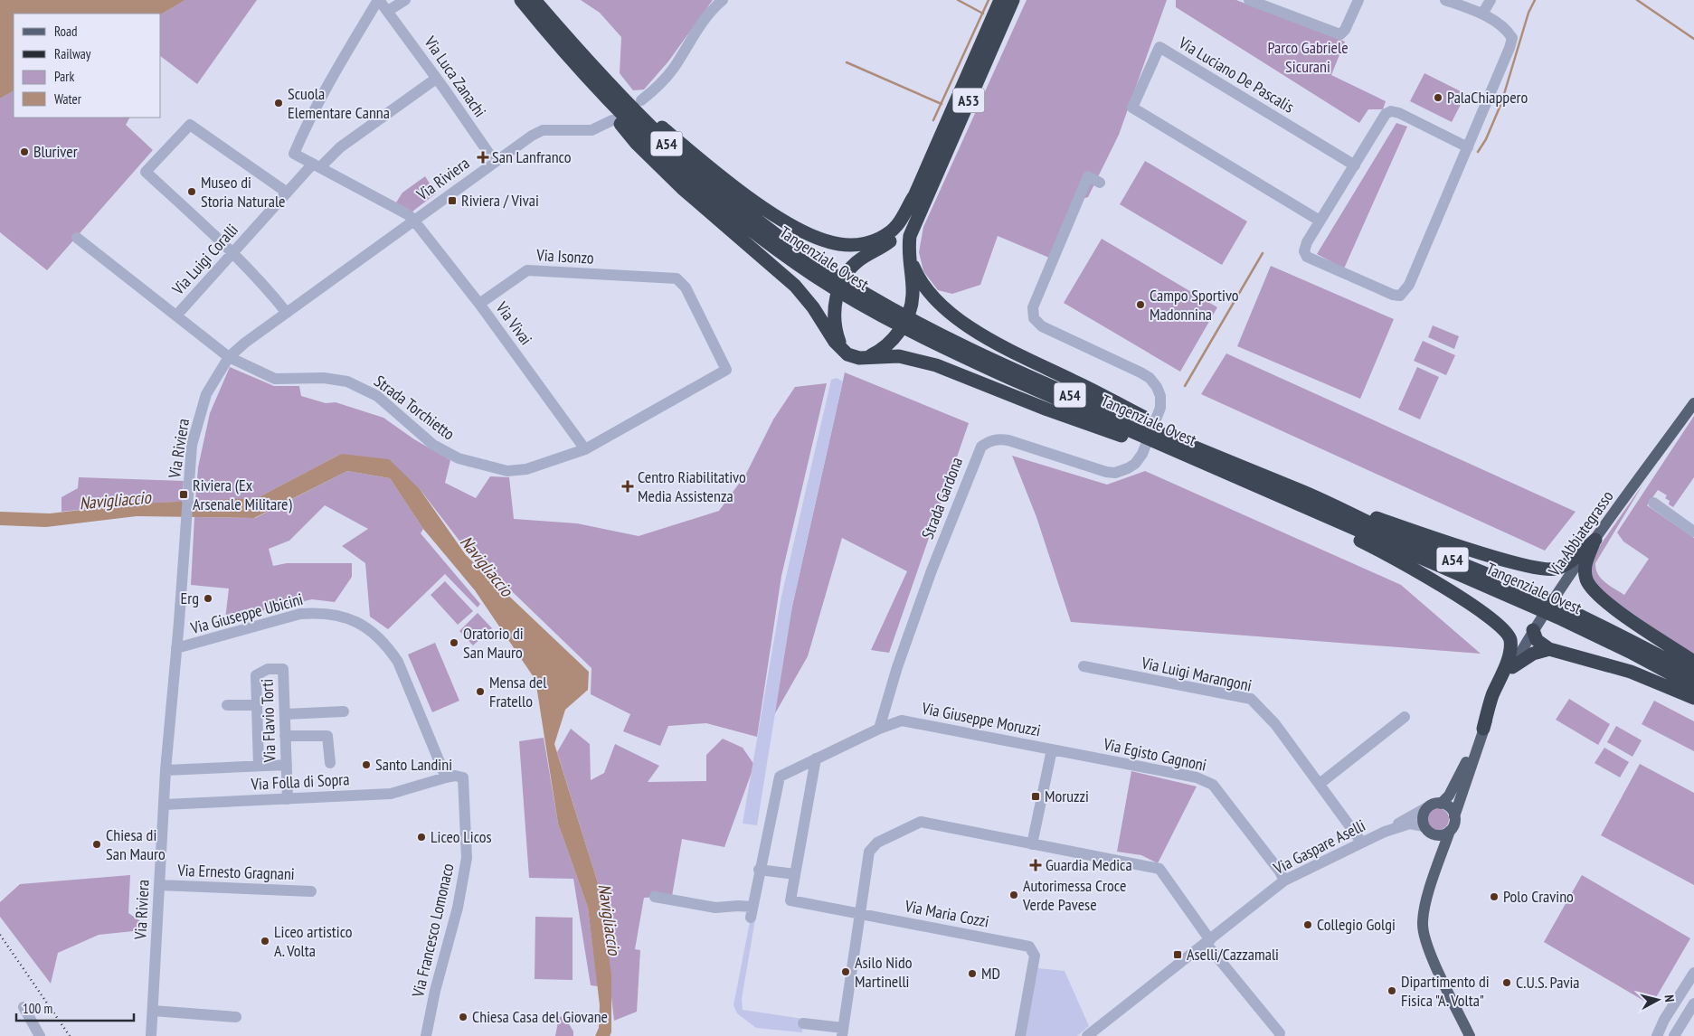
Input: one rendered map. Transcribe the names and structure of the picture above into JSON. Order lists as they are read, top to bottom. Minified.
{"streets":{"highway":["A53","A54","Tangenziale Ovest"],"main road":["Via Abbiategrasso"],"street":["Via Luciano De Pascalis","Via Luca Zanachi","Via Riviera","Via Isonzo","Via Luigi Coralli","Via Vivai","Strada Torchietto","Strada Gardona","Via Giuseppe Ubicini","Via Luigi Marangoni","Via Giuseppe Moruzzi","Via Flavio Torti","Via Egisto Cagnoni","Via Folla di Sopra","Via Gaspare Aselli","Via Ernesto Gragnani","Via Maria Cozzi","Via Francesco Lomonaco"]},"crossings":[["Via Luca Zanachi","Via Riviera"],["Via Luca Zanachi","Via Luigi Coralli"],["Via Luca Zanachi","Via Vivai"],["Via Riviera","Via Vivai"],["Via Riviera","Strada Torchietto"],["Via Riviera","Via Giuseppe Ubicini"],["Via Riviera","Via Folla di Sopra"],["Via Riviera","Via Ernesto Gragnani"],["Via Isonzo","Via Vivai"],["Via Isonzo","Strada Torchietto"],["Via Luigi Coralli","Via Vivai"],["Via Luigi Coralli","Strada Torchietto"],["Via Vivai","Strada Torchietto"],["Strada Gardona","Via Giuseppe Moruzzi"],["Via Abbiategrasso","Via Gaspare Aselli"],["Via Giuseppe Ubicini","Via Folla di Sopra"],["Via Luigi Marangoni","Via Gaspare Aselli"],["Via Giuseppe Moruzzi","Via Egisto Cagnoni"],["Via Flavio Torti","Via Folla di Sopra"],["Via Egisto Cagnoni","Via Gaspare Aselli"],["Via Folla di Sopra","Via Francesco Lomonaco"]],"water":["Navigliaccio"],"parks":["Parco Gabriele Sicurani"],"places":{"other":["PalaChiappero","Scuola Elementare Canna","Bluriver","Museo di Storia Naturale","Campo Sportivo Madonnina","Erg","Oratorio di San Mauro","Mensa del Fratello","Santo Landini","Liceo Licos","Chiesa di San Mauro","Autorimessa Croce Verde Pavese","Polo Cravino","Collegio Golgi","Liceo artistico A. Volta","Asilo Nido Martinelli","MD","C.U.S. Pavia","Dipartimento di Fisica \"A. Volta\"","Chiesa Casa del Giovane"],"health":["San Lanfranco","Centro Riabilitativo Media Assistenza","Guardia Medica"],"transit":["Riviera / Vivai","Riviera (Ex Arsenale Militare)","Moruzzi","Aselli/Cazzamali"]},"legend":["Road","Railway","Park","Water"],"scale_bar":"100 m","north":"right"}
